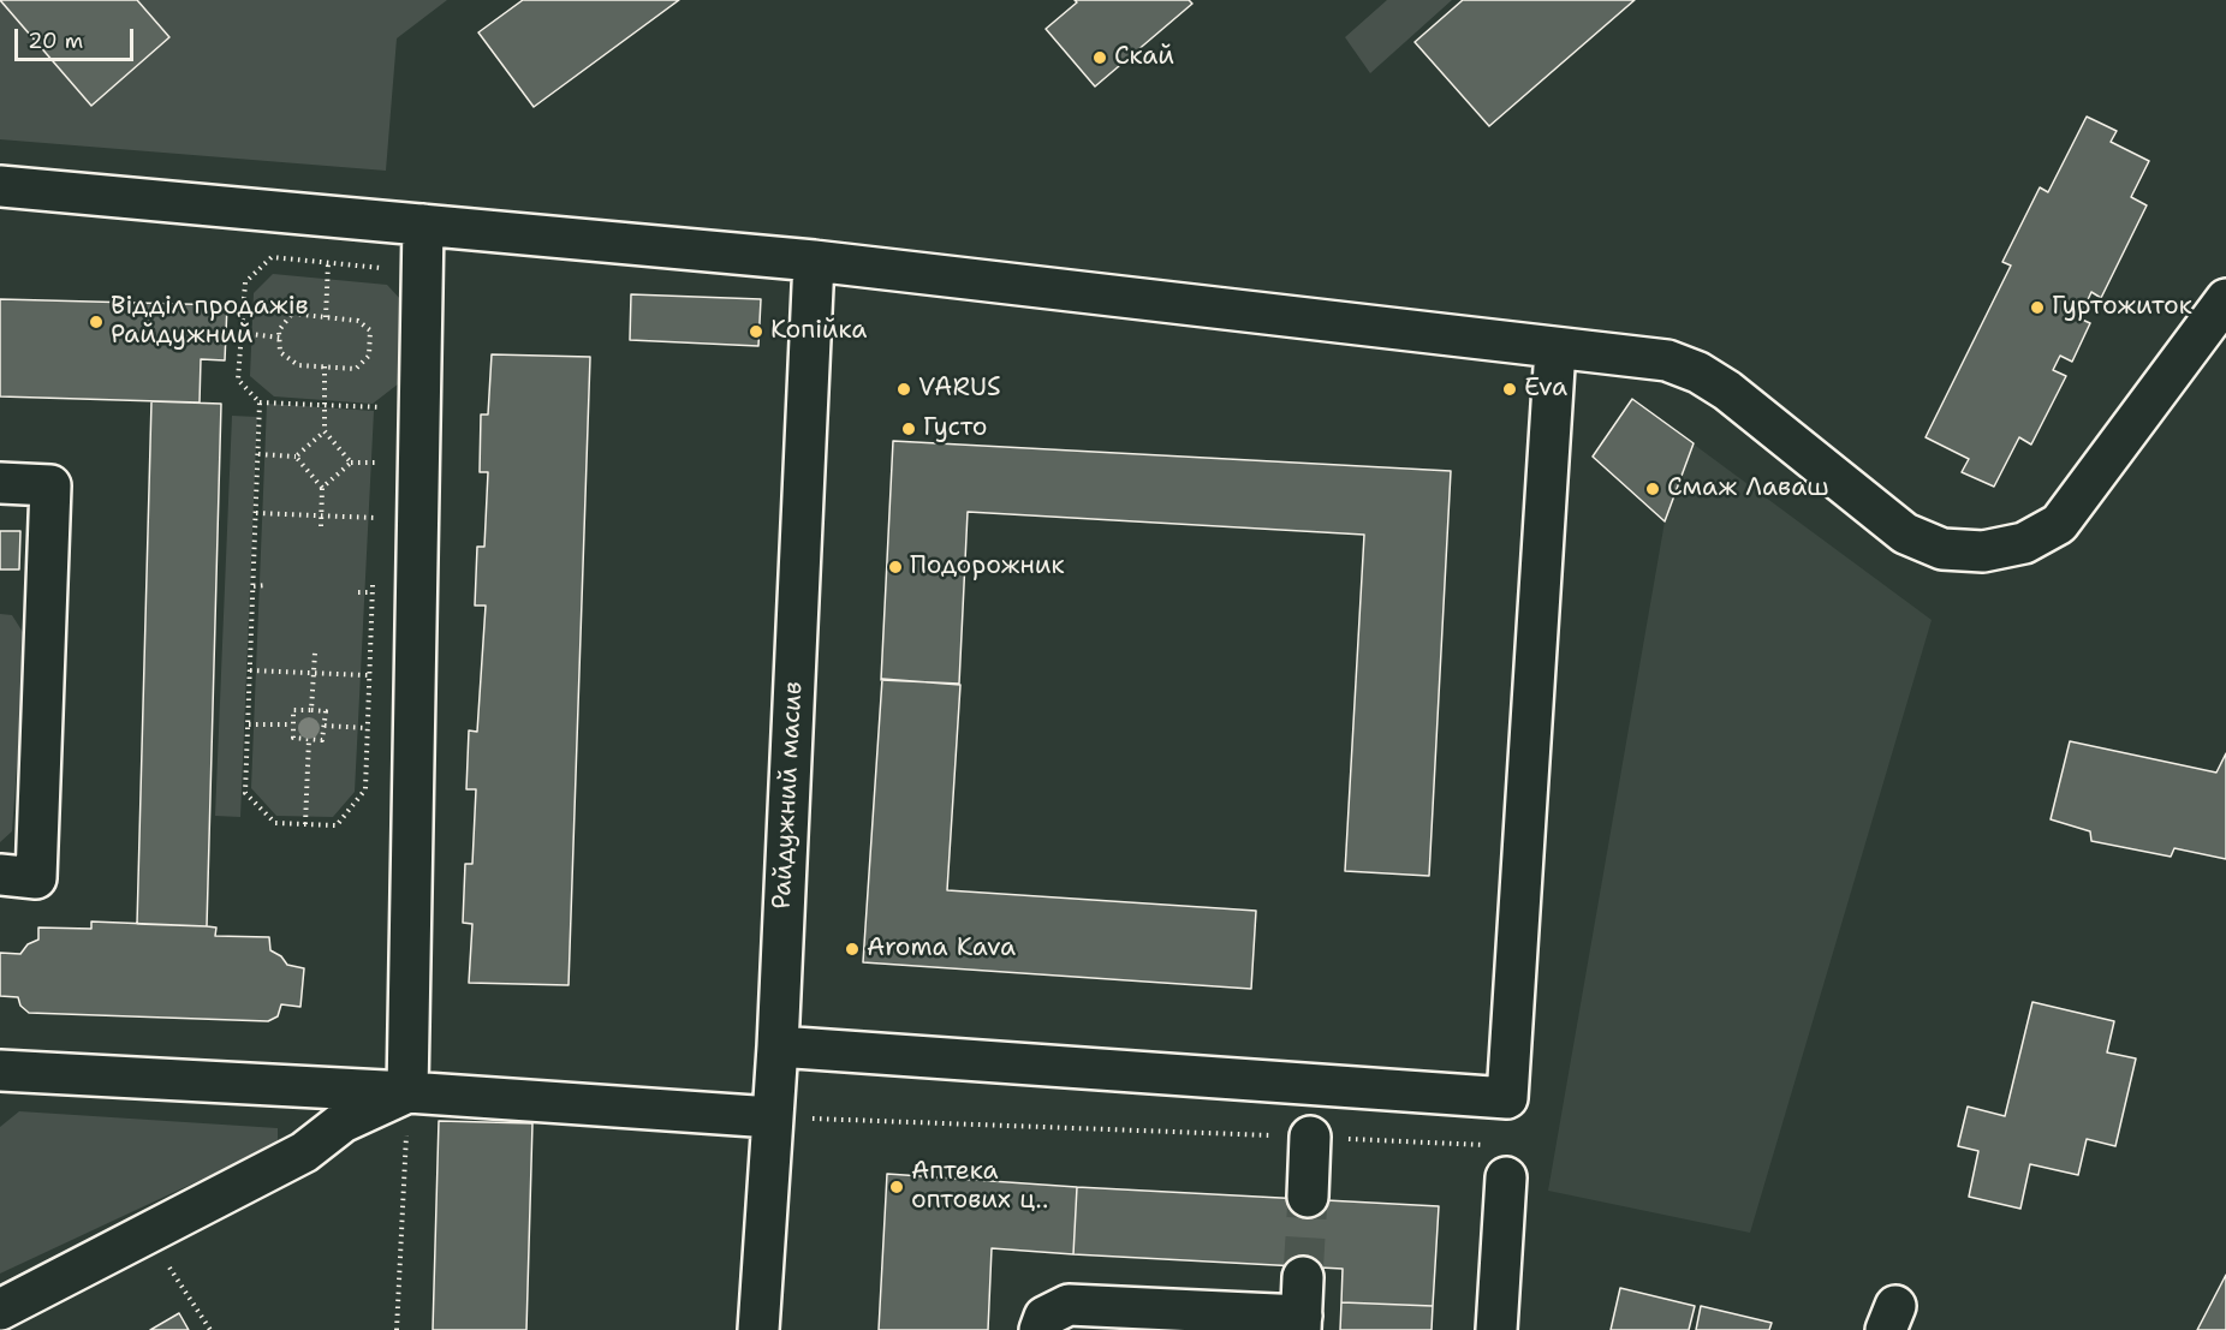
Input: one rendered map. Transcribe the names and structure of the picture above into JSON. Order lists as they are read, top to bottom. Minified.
{"streets":{"street":["Райдужний масив"]},"places":["Скай","Гуртожиток","Відділ продажів Райдужний","Копійка","VARUS","Eva","Густо","Смаж Лаваш","Подорожник","Aroma Kava","Аптека оптових ц‥"],"scale_bar":"20 m"}
